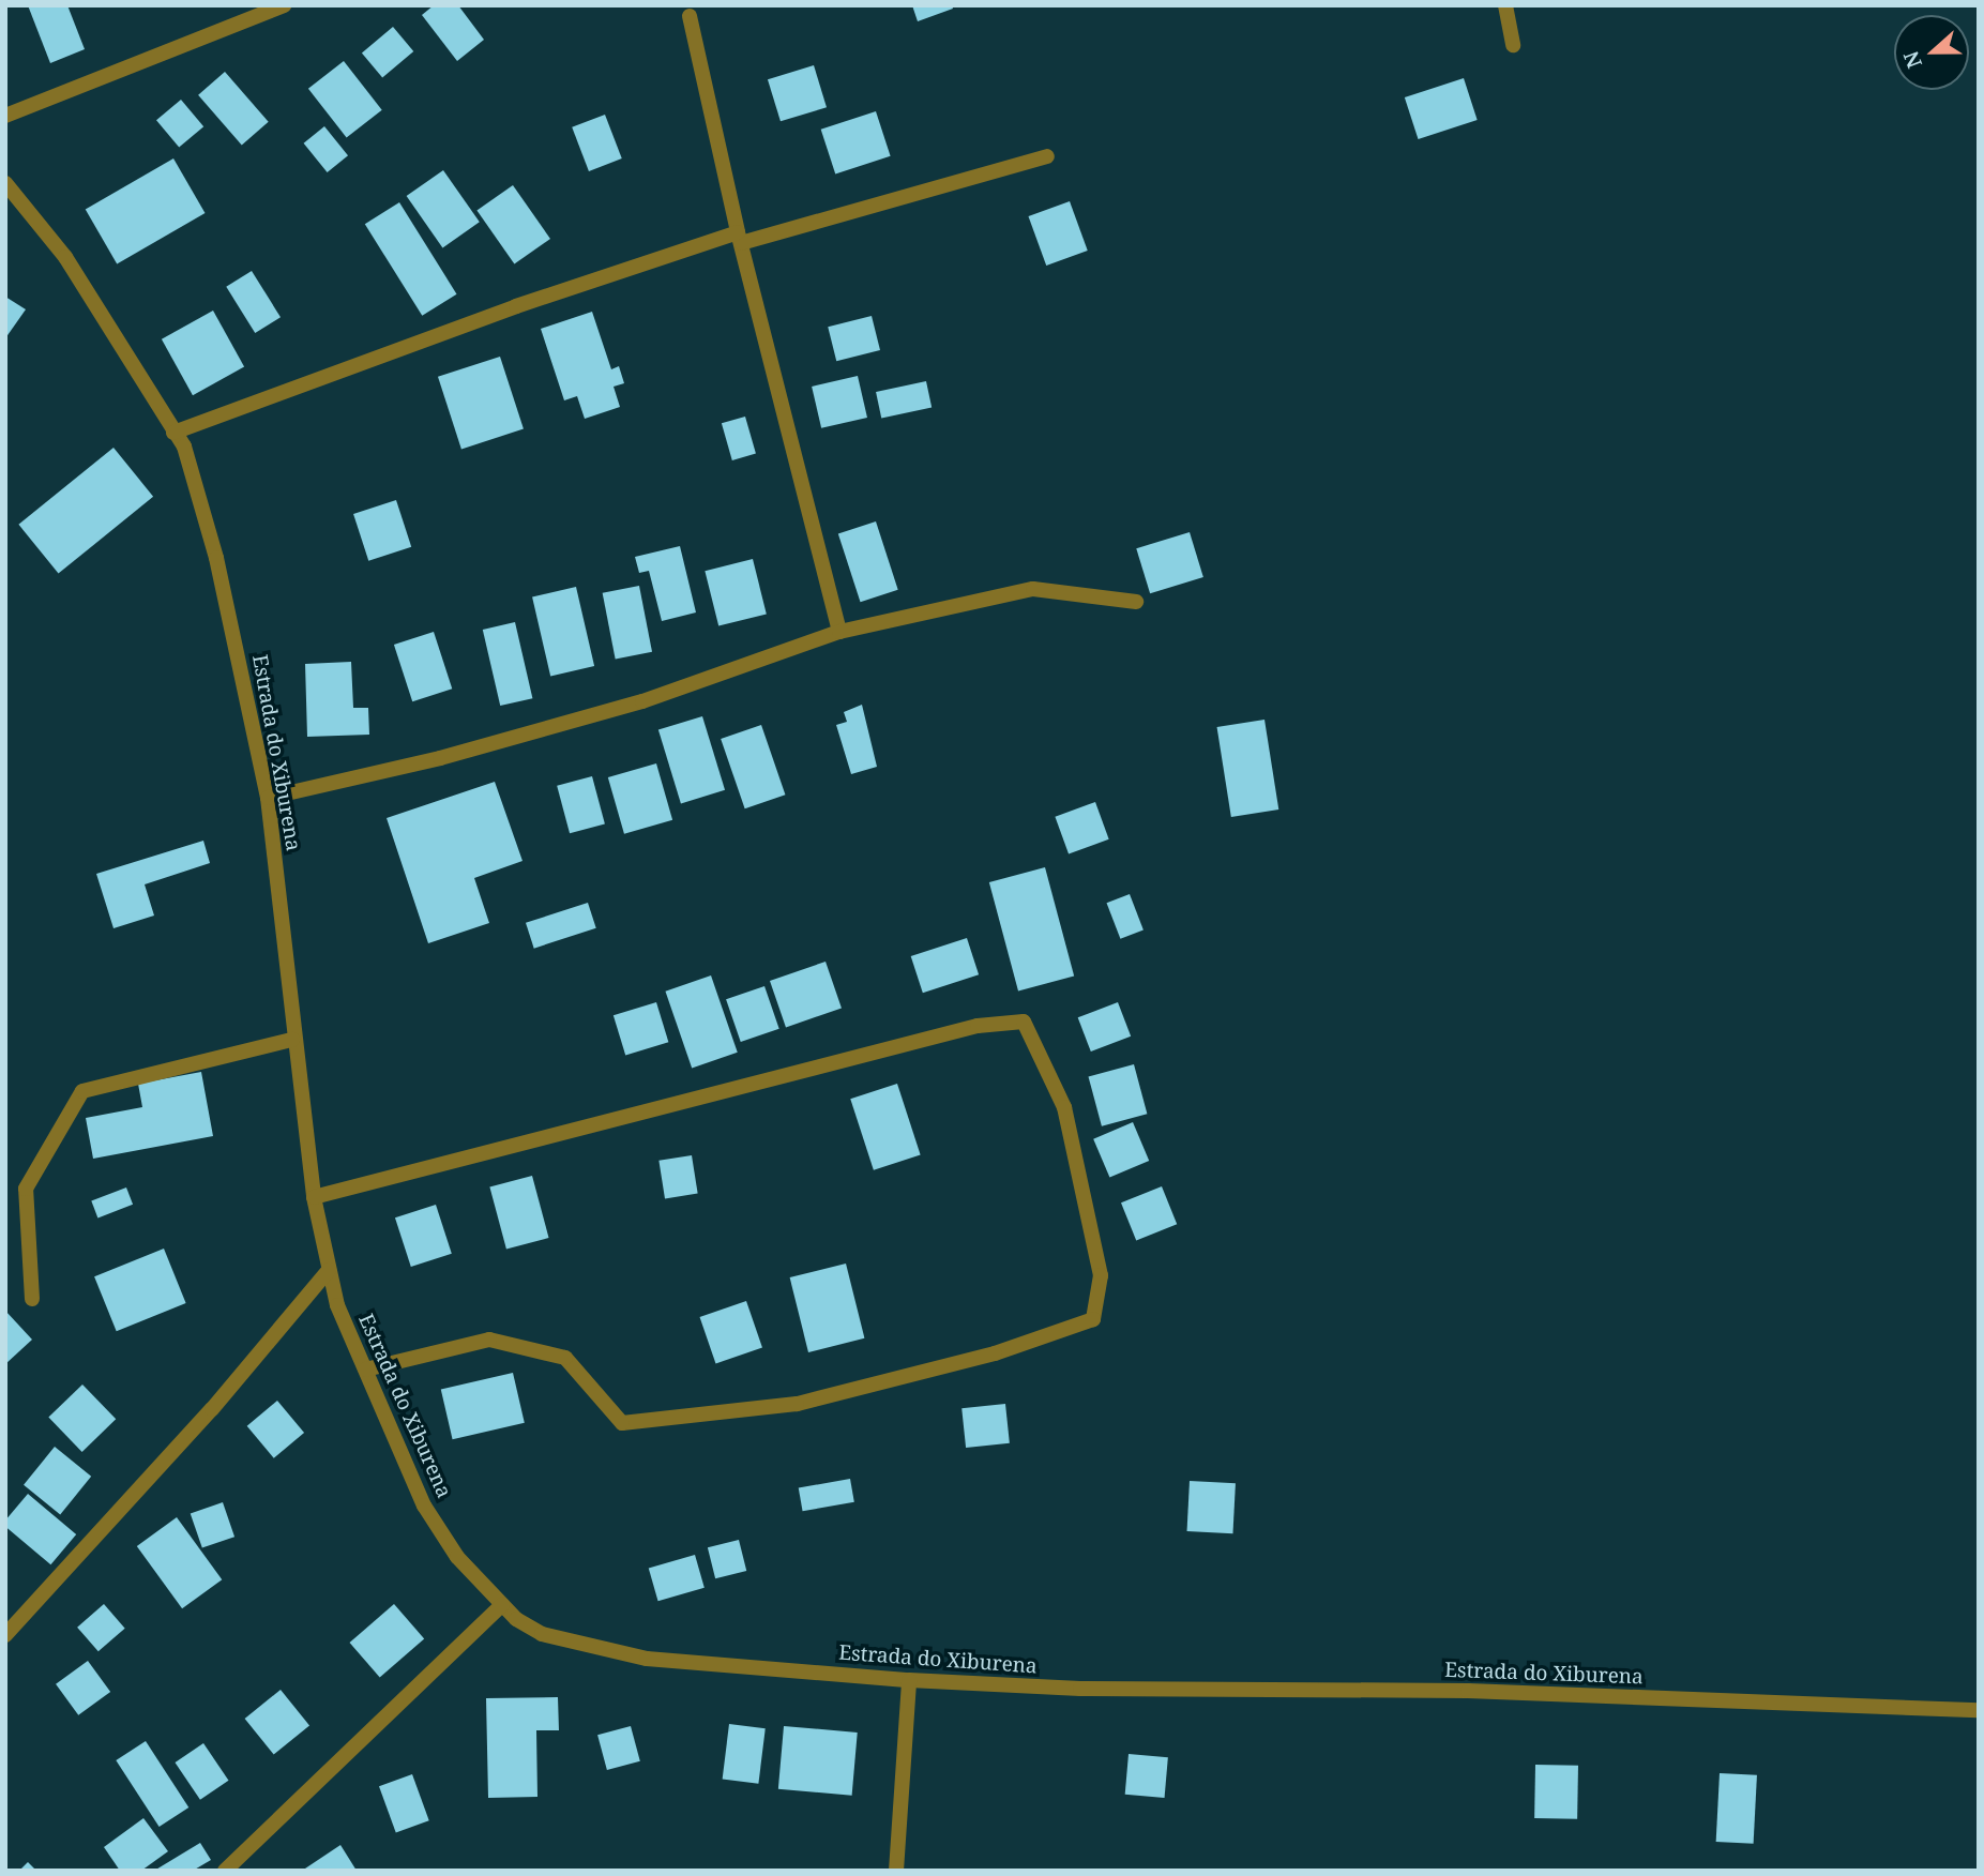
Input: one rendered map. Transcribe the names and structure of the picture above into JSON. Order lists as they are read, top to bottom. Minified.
{"streets":{"street":["Estrada do Xiburena"]},"north":"left"}
